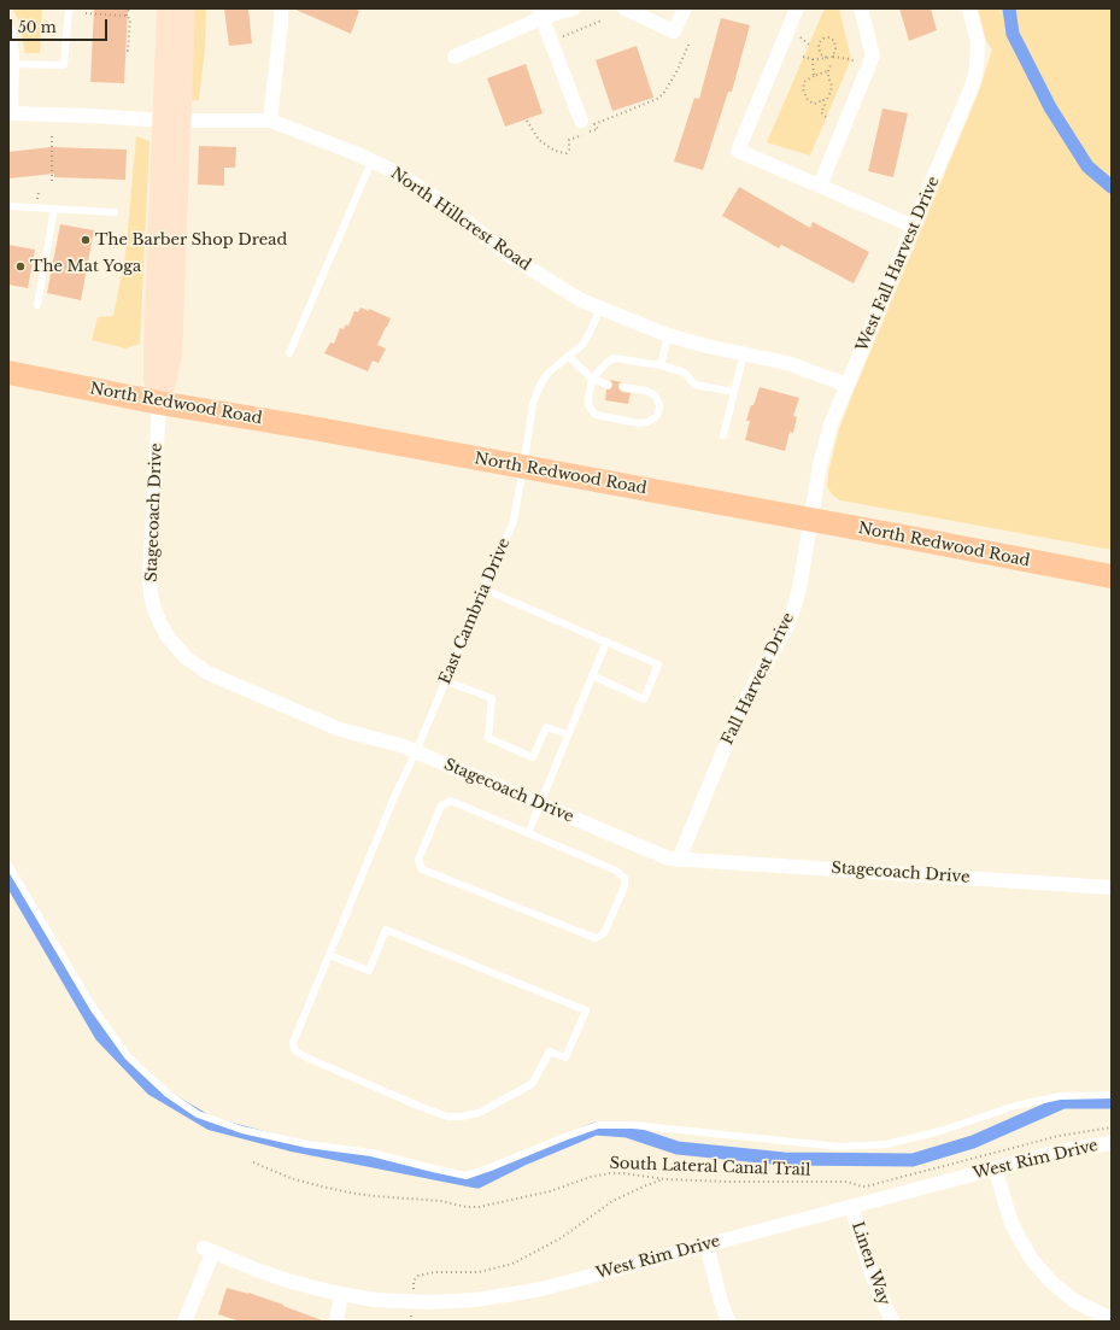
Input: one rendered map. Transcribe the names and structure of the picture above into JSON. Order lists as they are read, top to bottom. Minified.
{"streets":{"main road":["North Redwood Road"],"street":["North Hillcrest Road","West Fall Harvest Drive","Stagecoach Drive","Fall Harvest Drive","West Rim Drive","Linen Way"],"lane":["East Cambria Drive"],"path":["South Lateral Canal Trail"]},"crossings":[["North Hillcrest Road","East Cambria Drive"],["West Fall Harvest Drive","North Redwood Road"],["West Fall Harvest Drive","Fall Harvest Drive"],["North Redwood Road","Stagecoach Drive"],["North Redwood Road","East Cambria Drive"],["North Redwood Road","Fall Harvest Drive"],["Stagecoach Drive","East Cambria Drive"],["Stagecoach Drive","Fall Harvest Drive"],["West Rim Drive","Linen Way"]],"places":["The Barber Shop Dread","The Mat Yoga"],"scale_bar":"50 m"}
